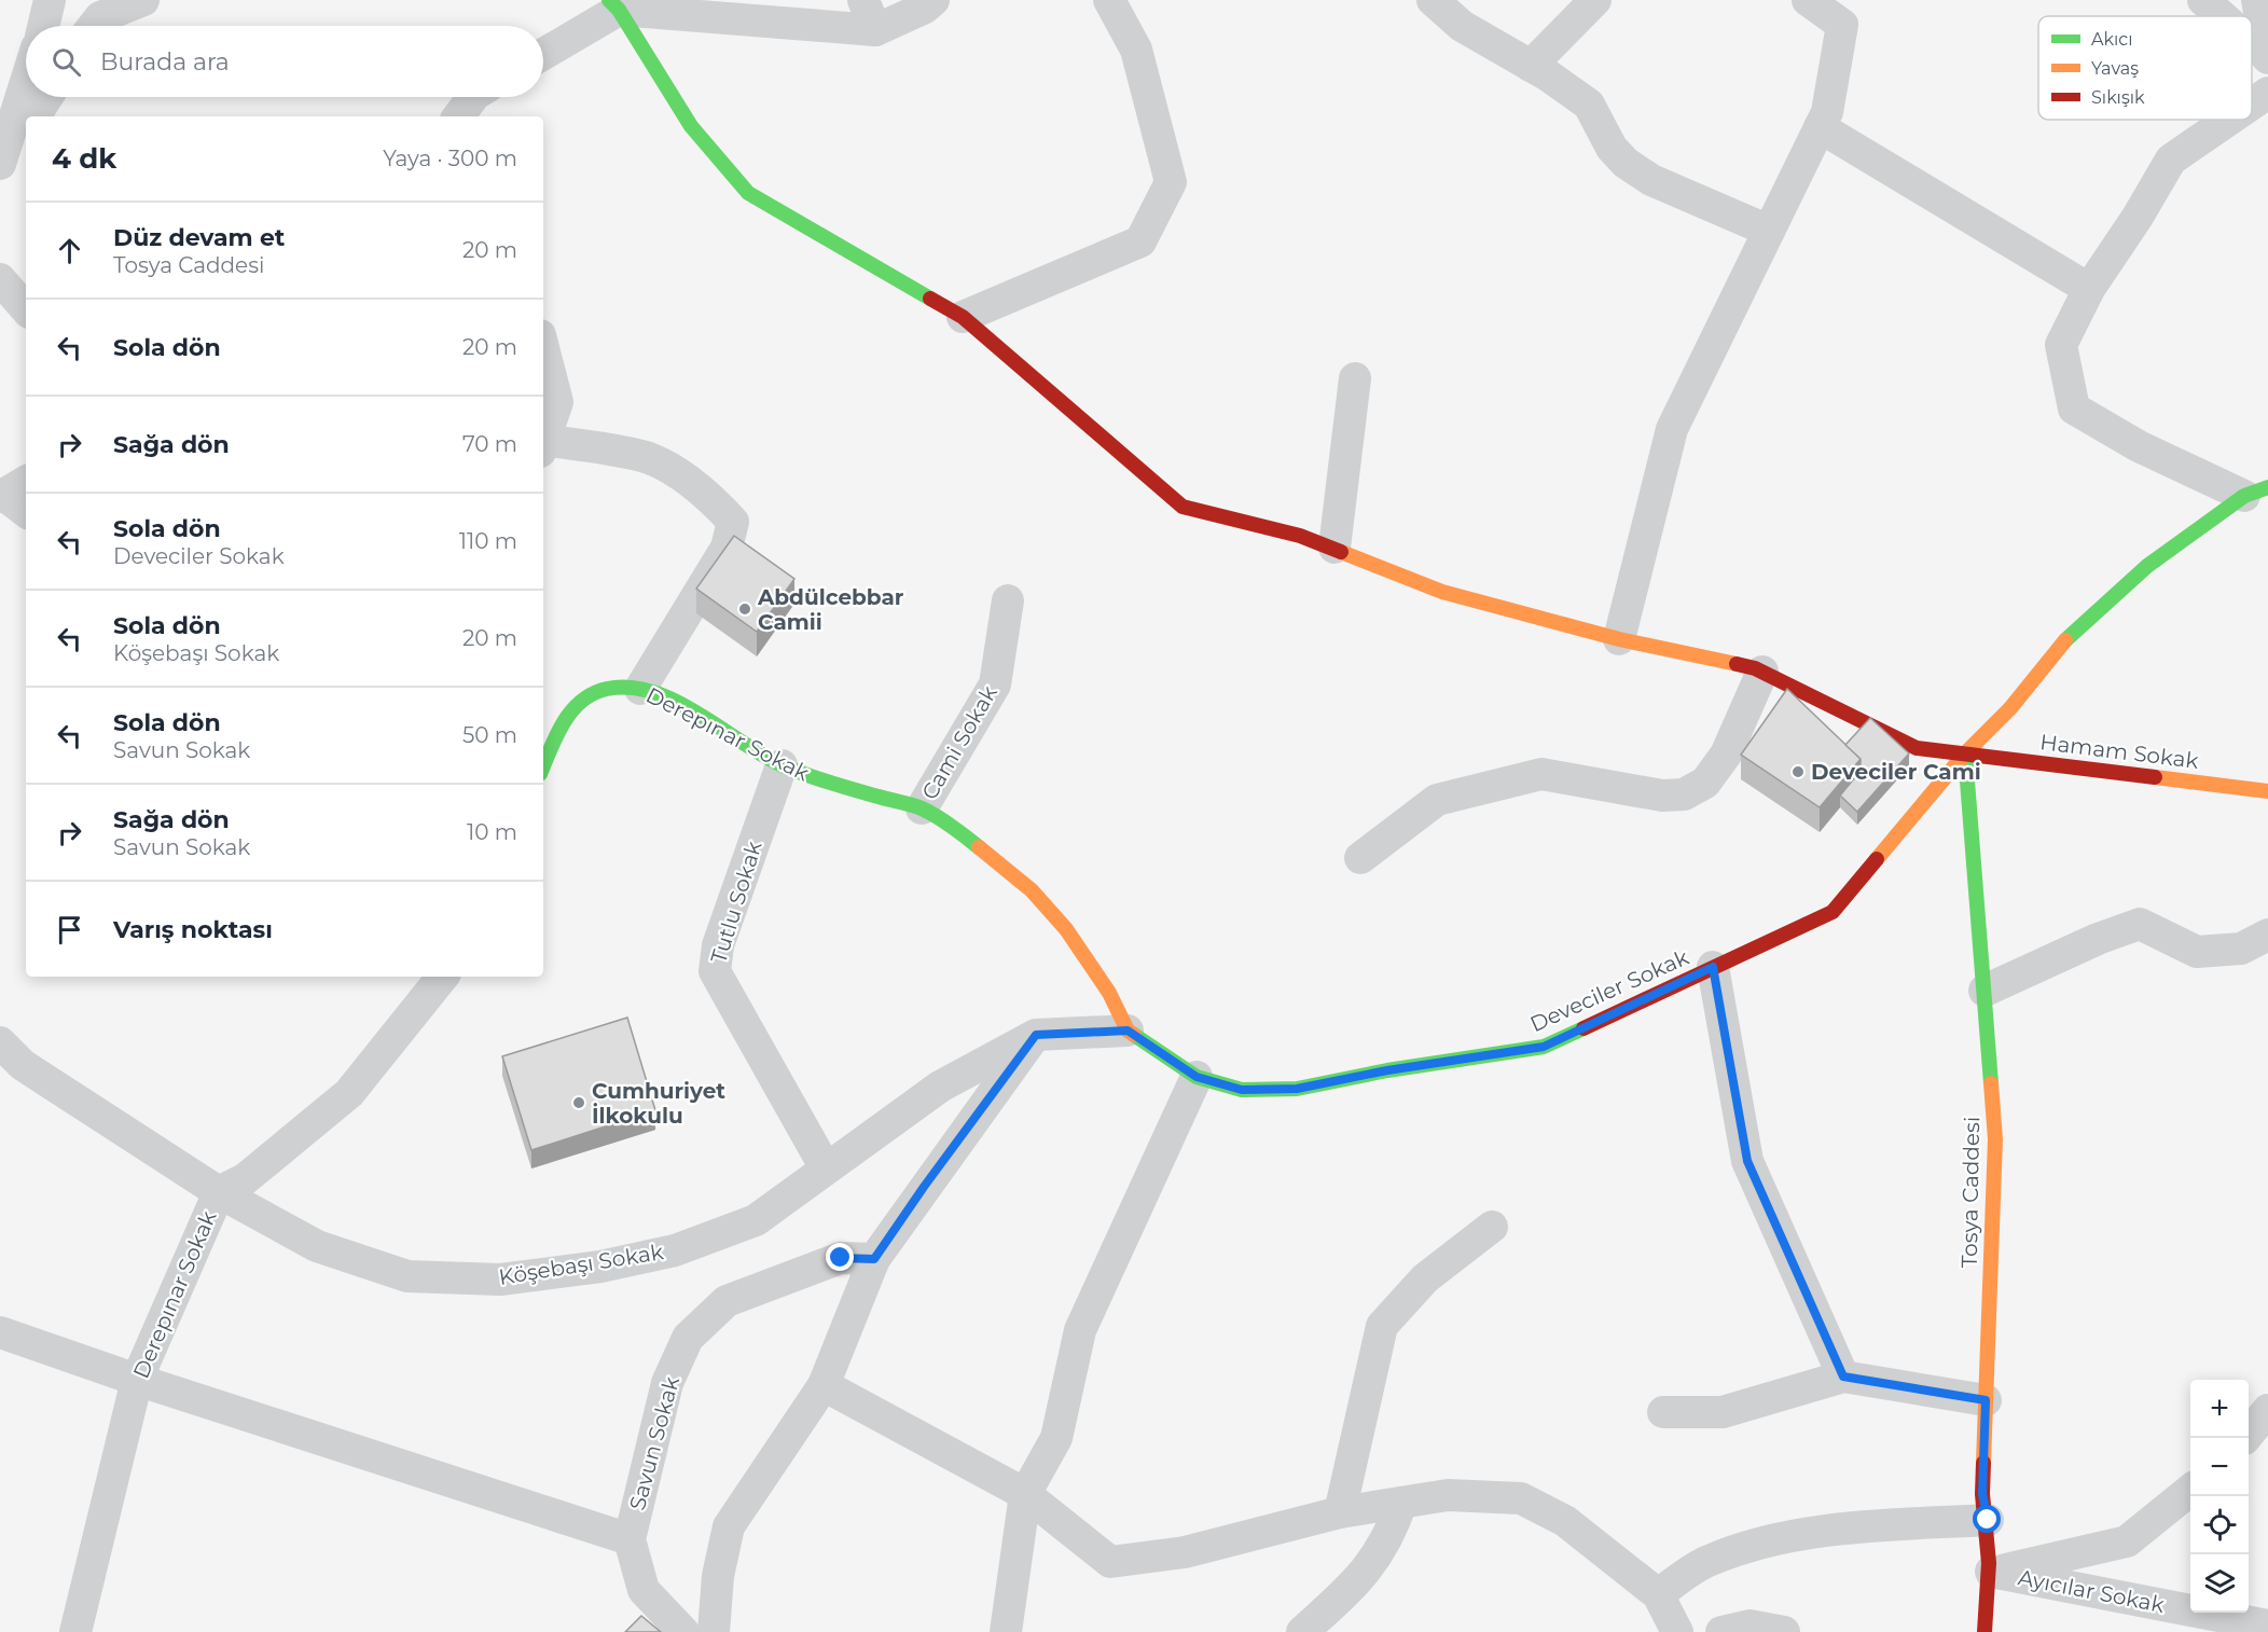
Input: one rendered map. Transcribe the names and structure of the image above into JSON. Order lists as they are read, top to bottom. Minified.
{"streets":{"street":["Derepınar Sokak","Cami Sokak","Hamam Sokak","Tutlu Sokak","Deveciler Sokak","Tosya Caddesi","Köşebaşı Sokak","Savun Sokak","Ayıcılar Sokak"]},"crossings":[["Derepınar Sokak","Cami Sokak"],["Derepınar Sokak","Tutlu Sokak"],["Derepınar Sokak","Deveciler Sokak"],["Derepınar Sokak","Köşebaşı Sokak"],["Hamam Sokak","Deveciler Sokak"],["Hamam Sokak","Tosya Caddesi"],["Tutlu Sokak","Köşebaşı Sokak"],["Deveciler Sokak","Tosya Caddesi"],["Deveciler Sokak","Köşebaşı Sokak"],["Tosya Caddesi","Ayıcılar Sokak"]],"places":["Abdülcebbar Camii","Deveciler Cami","Cumhuriyet İlkokulu"],"legend":["Akıcı","Yavaş","Sıkışık"],"page":{"search":"Burada ara","heading":["4 dk","Yaya · 300 m"],"list":[["Düz devam et","Tosya Caddesi","20 m"],["Sola dön","20 m"],["Sağa dön","70 m"],["Sola dön","Deveciler Sokak","110 m"],["Sola dön","Köşebaşı Sokak","20 m"],["Sola dön","Savun Sokak","50 m"],["Sağa dön","Savun Sokak","10 m"],"Varış noktası"],"map_buttons":["+","−"]}}
